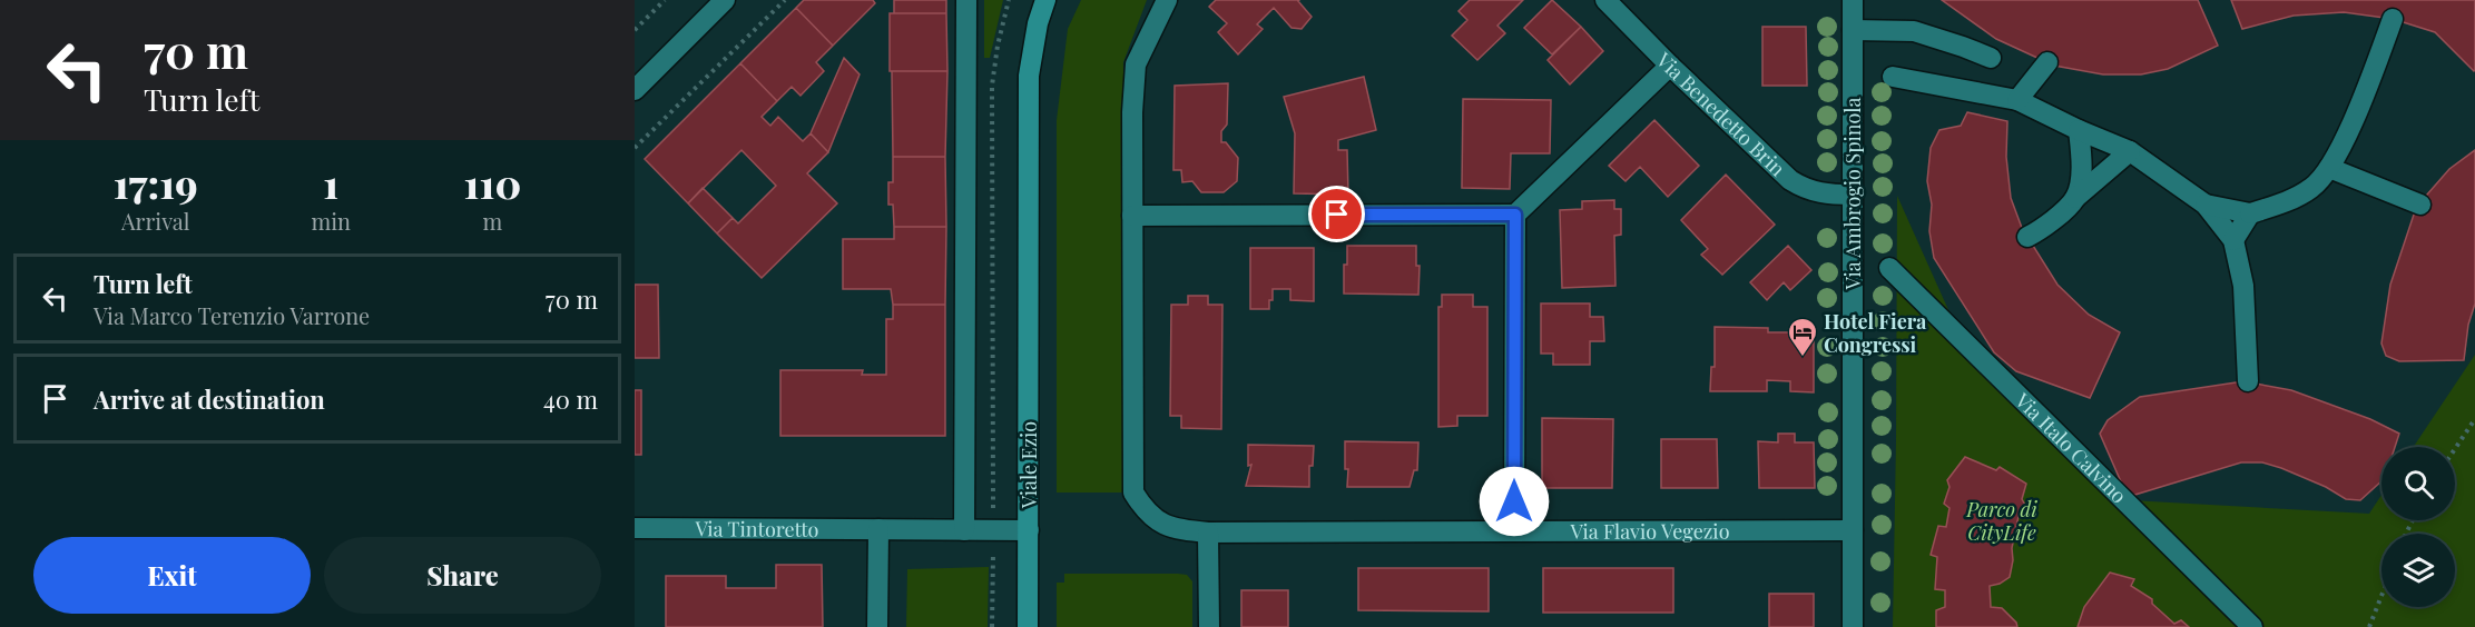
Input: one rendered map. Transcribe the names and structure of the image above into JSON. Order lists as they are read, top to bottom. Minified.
{"streets":{"main road":["Viale Ezio"],"street":["Via Benedetto Brin","Via Ambrogio Spinola","Via Italo Calvino","Via Tintoretto","Via Flavio Vegezio"]},"crossings":[["Via Benedetto Brin","Via Ambrogio Spinola"],["Via Ambrogio Spinola","Via Flavio Vegezio"],["Viale Ezio","Via Tintoretto"]],"parks":["Parco di CityLife"],"places":{"hotel":["Hotel Fiera Congressi"]},"page":{"turn":["70 m","Turn left"],"eta":["17:19","Arrival","1","min","110","m"],"list":[{"name":"Turn left","note":"Via Marco Terenzio Varrone","value":"70 m"},{"name":"Arrive at destination","value":"40 m"}],"buttons":["Exit","Share"]}}
